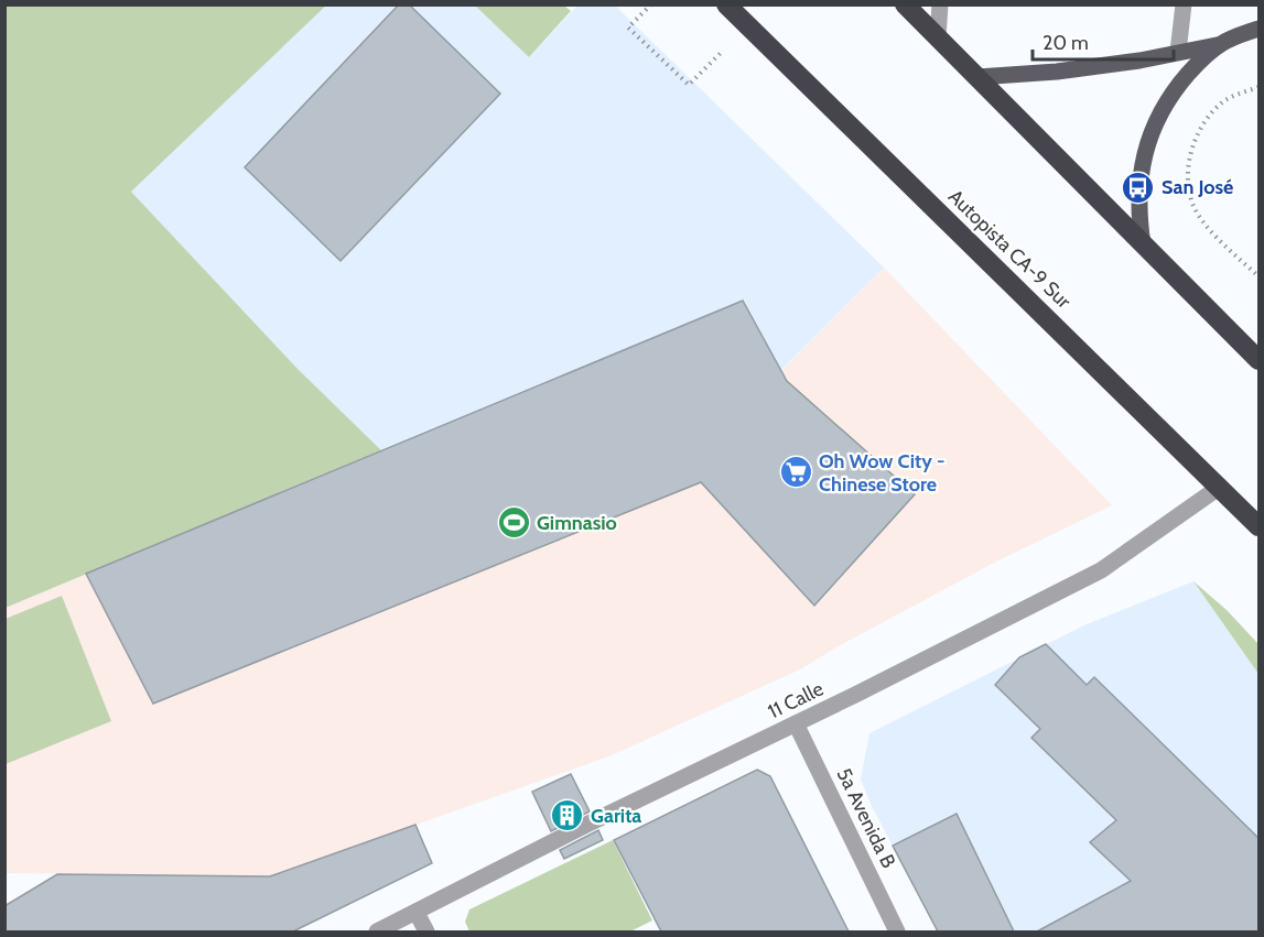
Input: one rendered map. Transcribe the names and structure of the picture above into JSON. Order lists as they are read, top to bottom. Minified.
{"streets":{"highway":["Autopista CA-9 Sur"],"street":["11 Calle","5a Avenida B"]},"crossings":[["Autopista CA-9 Sur","11 Calle"],["11 Calle","5a Avenida B"]],"places":{"bus stop":["San José"],"supermarket":["Oh Wow City - Chinese Store"],"sports":["Gimnasio"],"building":["Garita"]},"scale_bar":"20 m"}
